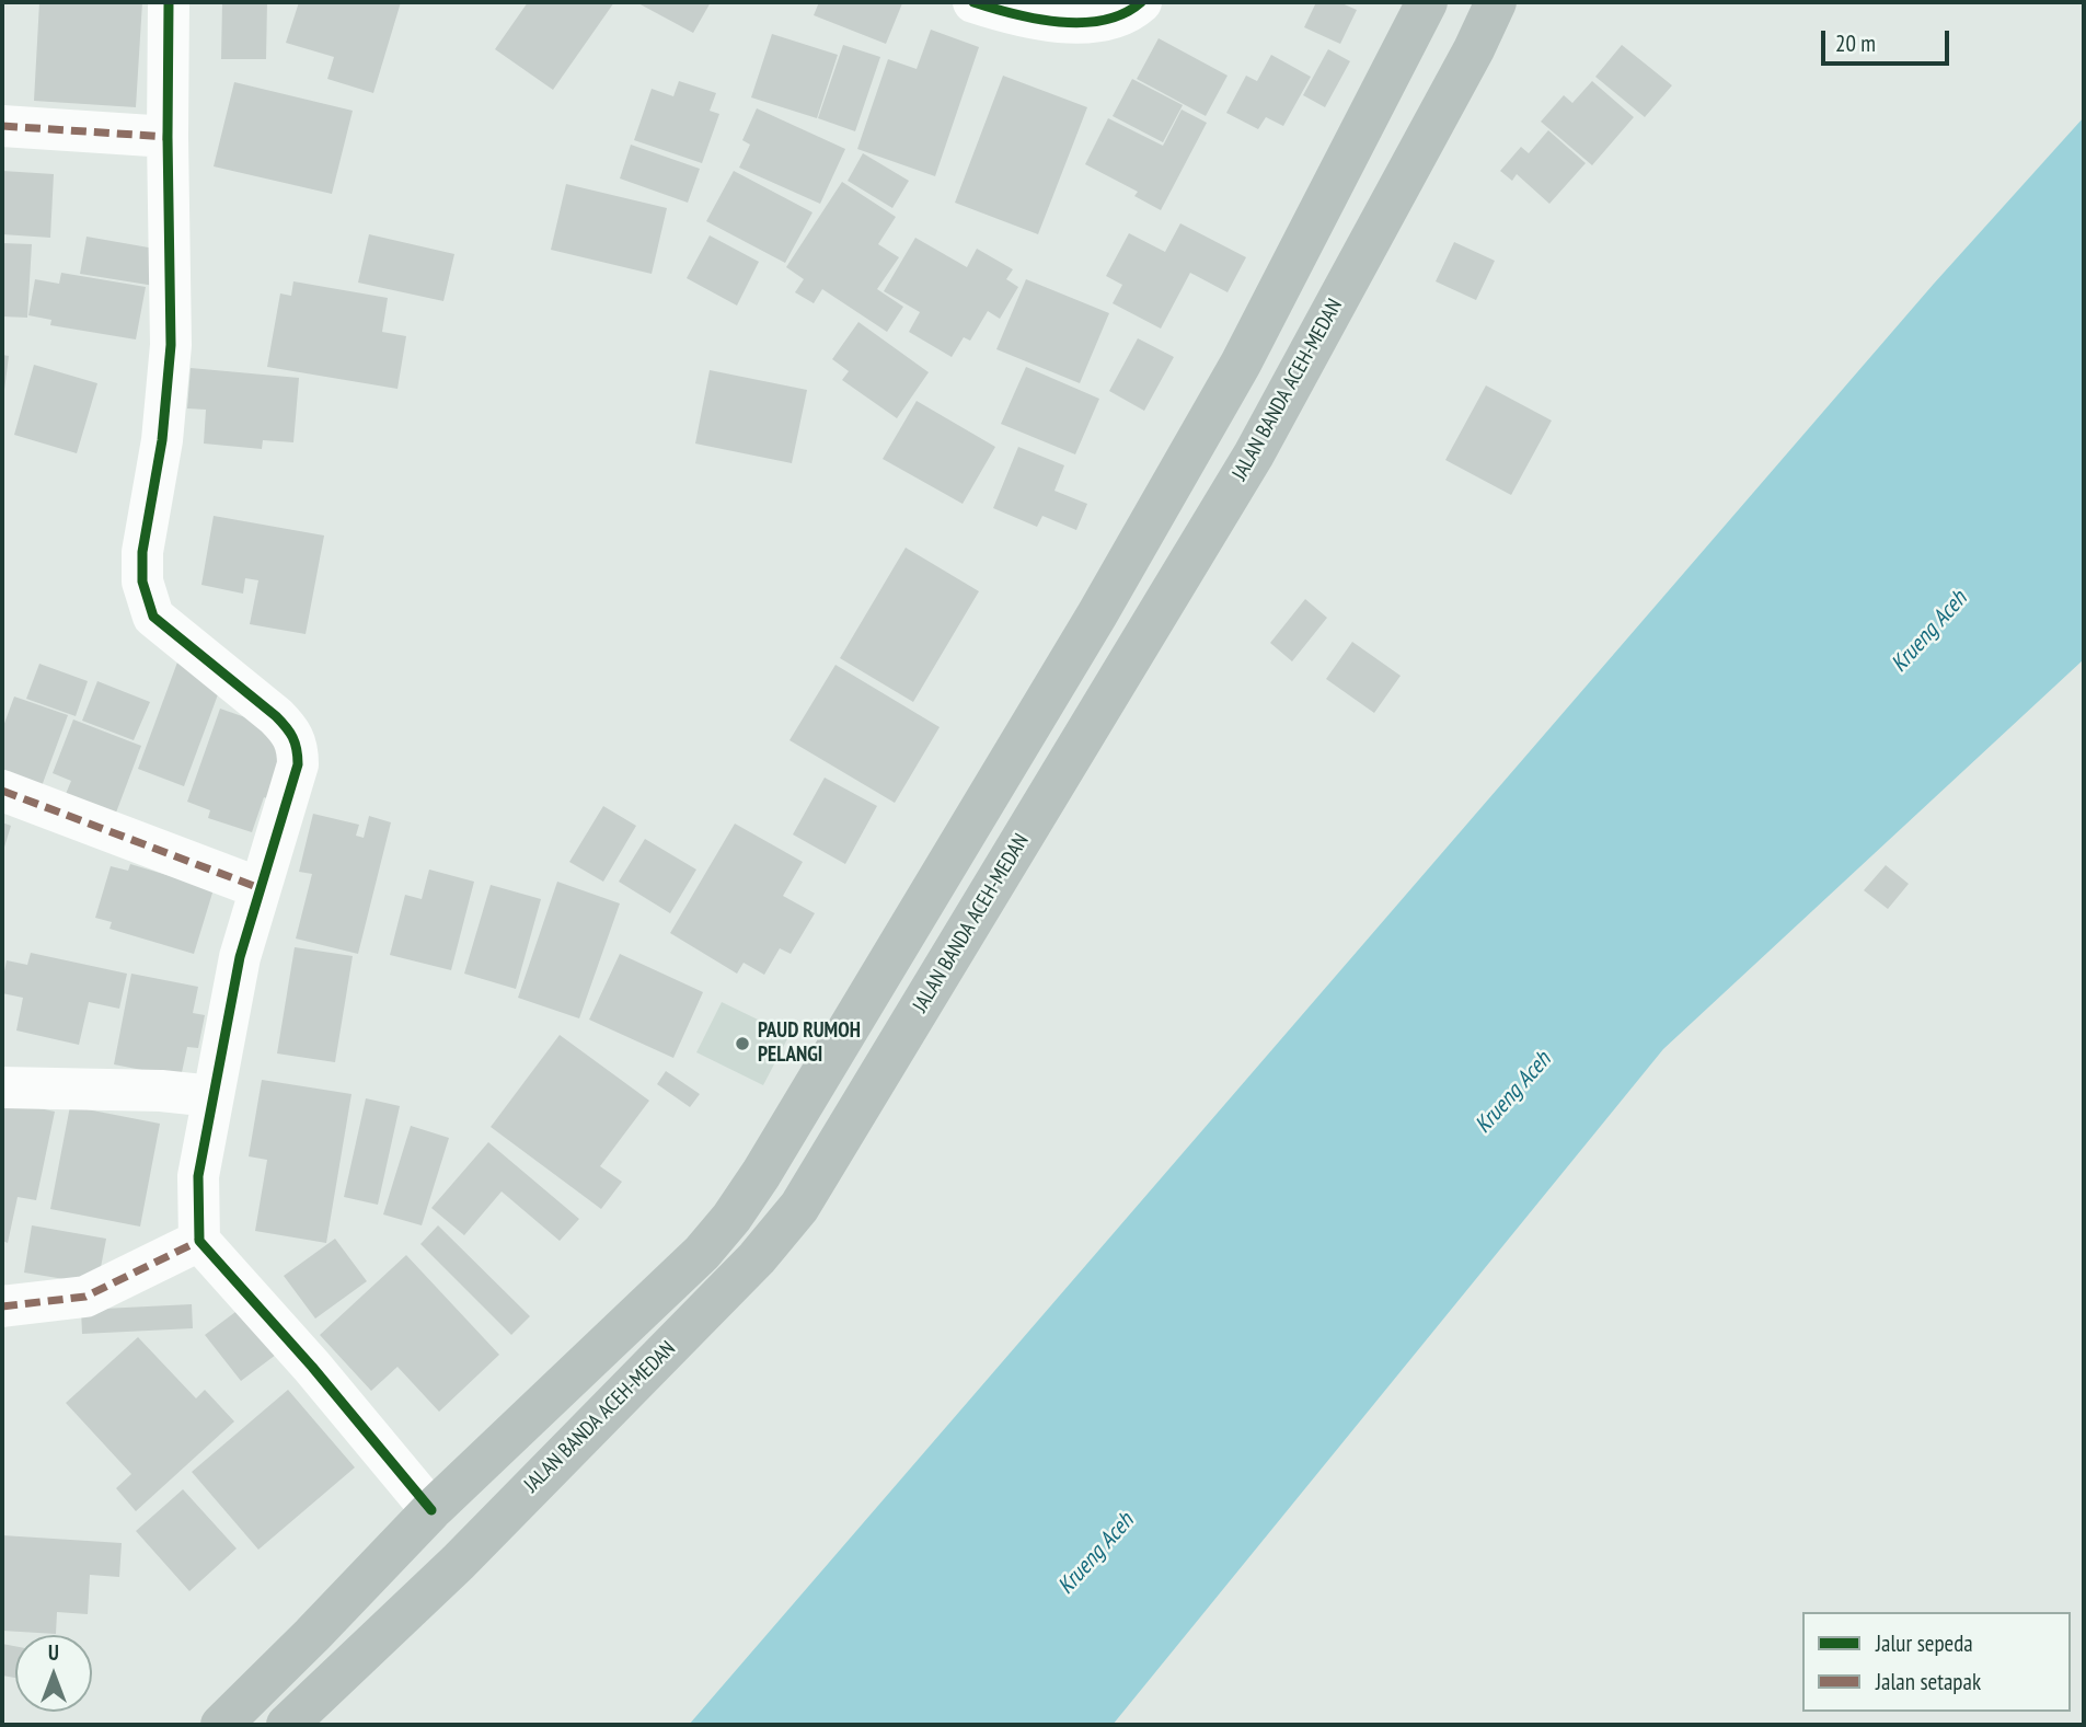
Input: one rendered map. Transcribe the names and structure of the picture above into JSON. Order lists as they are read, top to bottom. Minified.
{"streets":{"highway":["JALAN BANDA ACEH-MEDAN"]},"water":["Krueng Aceh"],"places":["PAUD RUMOH PELANGI"],"legend":["Jalur sepeda","Jalan setapak"],"scale_bar":"20 m","north":"top"}
